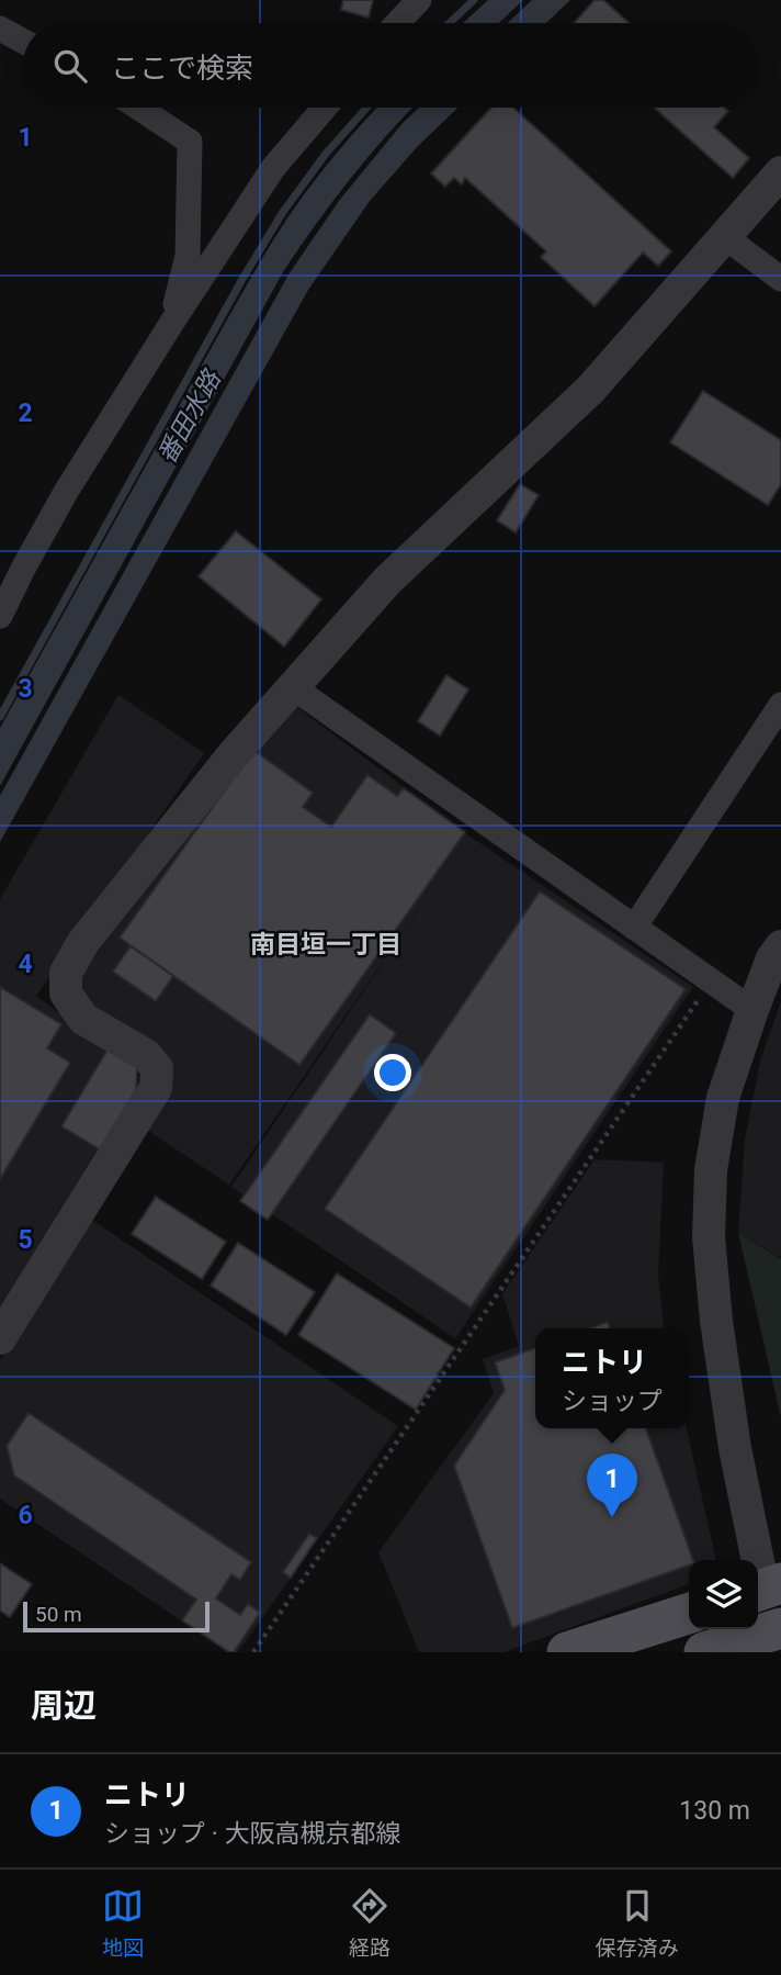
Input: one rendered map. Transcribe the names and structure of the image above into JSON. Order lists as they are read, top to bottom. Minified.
{"districts":["南目垣一丁目"],"water":["番田水路"],"scale_bar":"50 m","page":{"search":"ここで検索","popup":["ニトリ","ショップ"],"pins":"1","scale":"50 m","heading":"周辺","list":[{"mark":"1","name":"ニトリ","note":"ショップ · 大阪高槻京都線","value":"130 m"}],"nav":["地図","経路","保存済み"]},"grid":{"rows":["1","2","3","4","5","6"]}}
